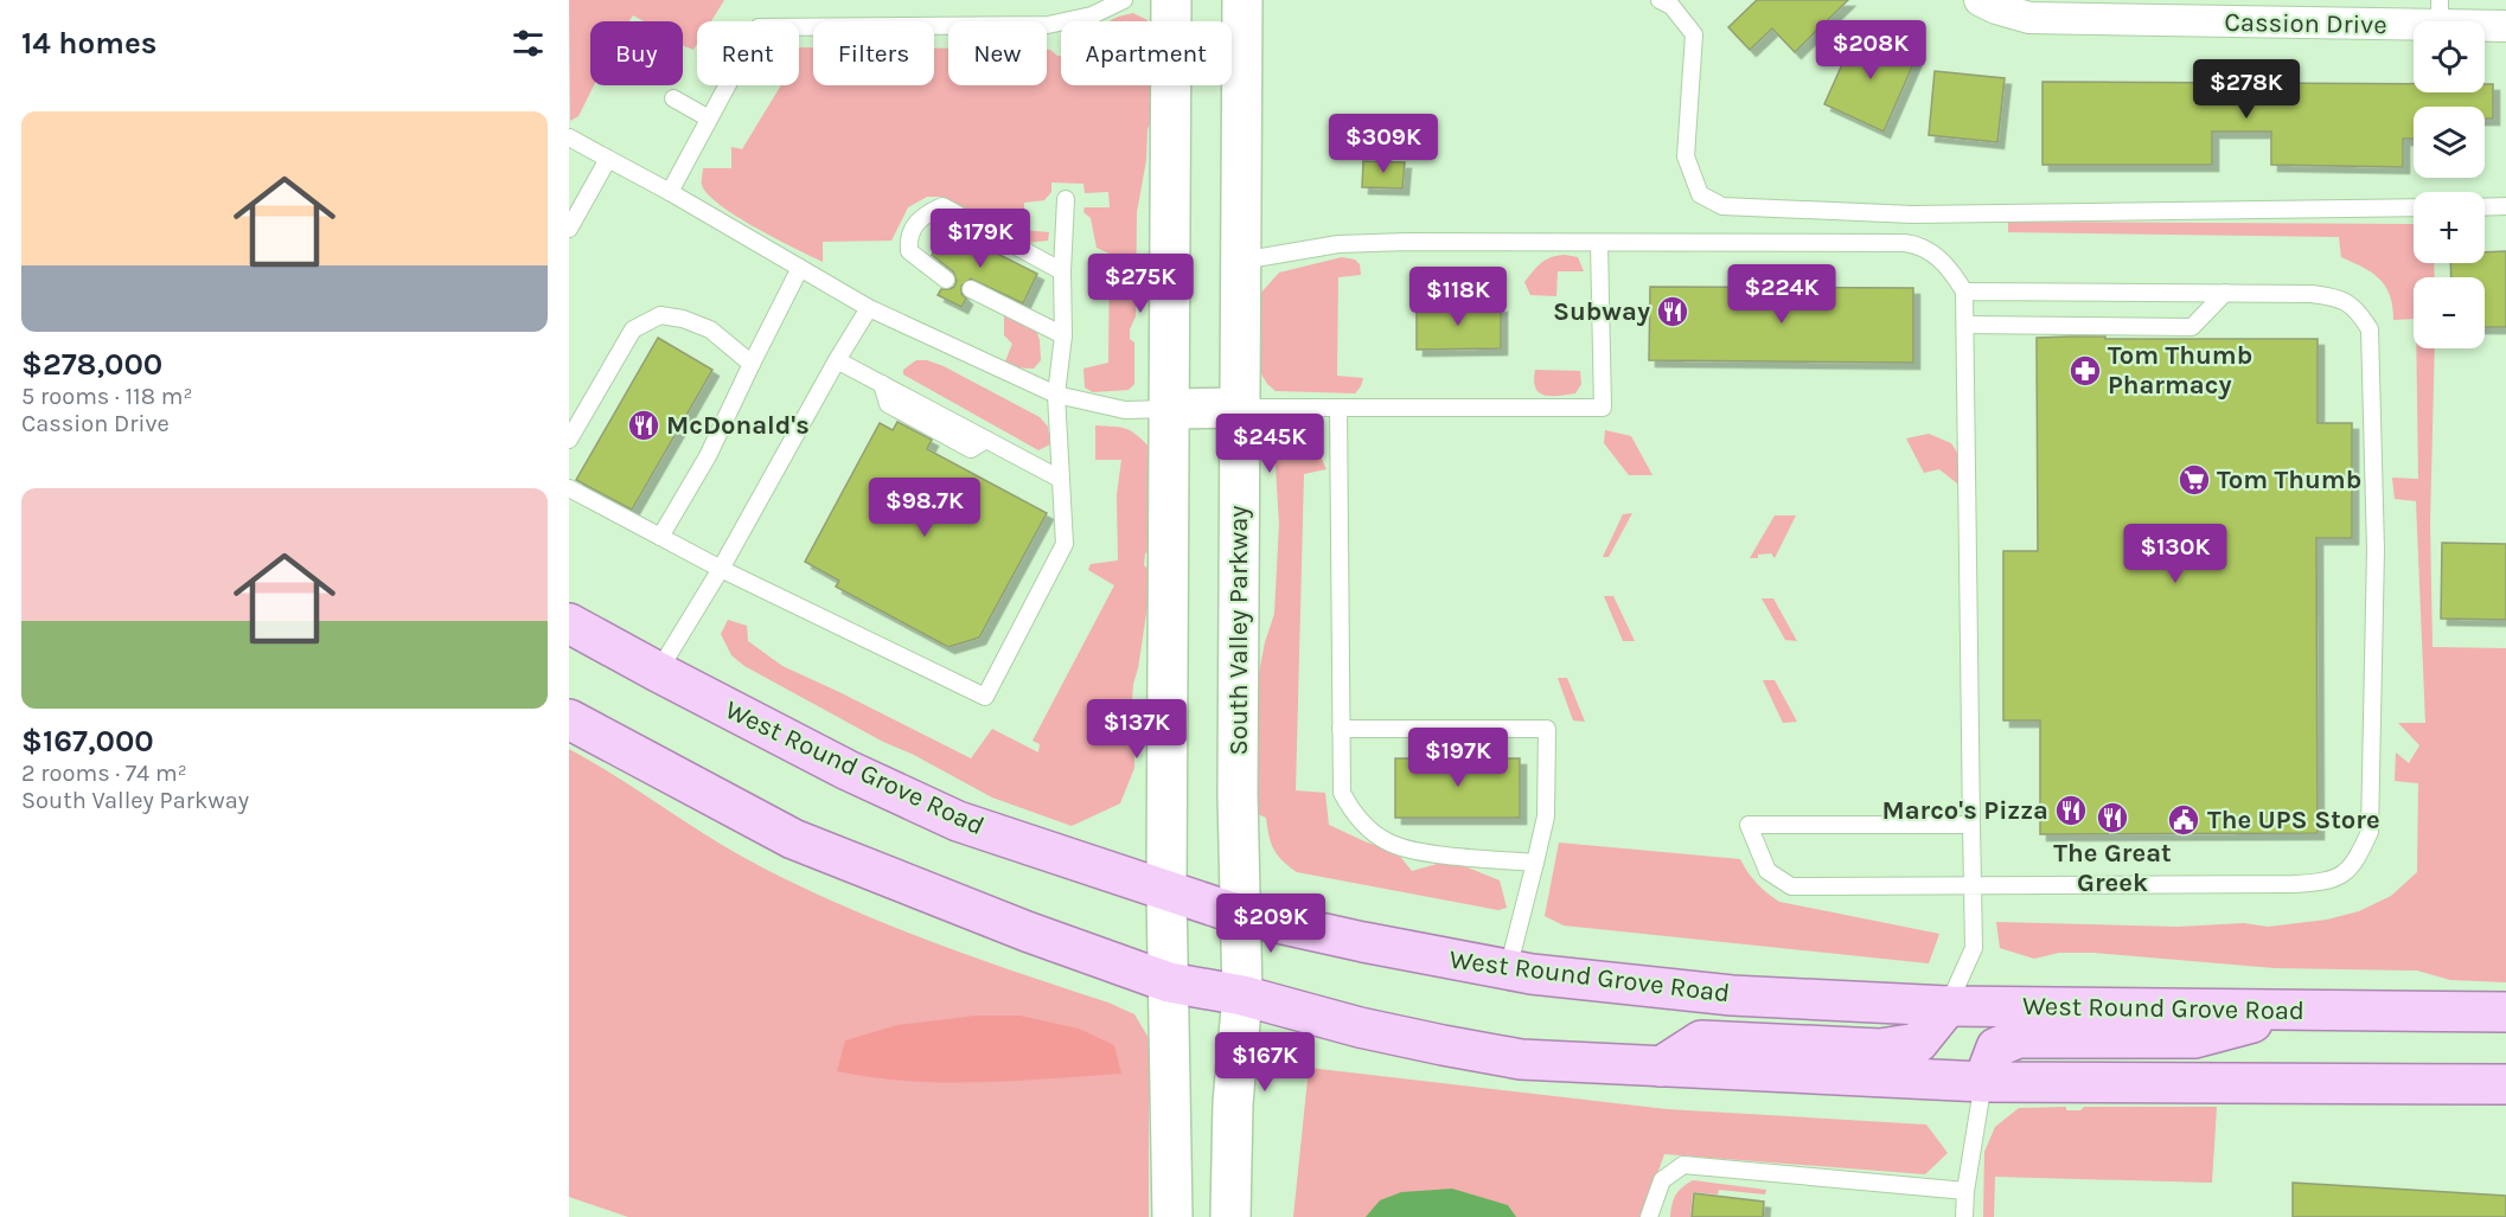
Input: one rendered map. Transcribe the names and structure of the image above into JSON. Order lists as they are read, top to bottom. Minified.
{"streets":{"main road":["South Valley Parkway","West Round Grove Road"],"street":["Cassion Drive"]},"crossings":[["South Valley Parkway","West Round Grove Road"]],"places":{"restaurant":["Subway","McDonald's","Marco's Pizza","The Great Greek"],"pharmacy":["Tom Thumb Pharmacy"],"supermarket":["Tom Thumb"],"public building":["The UPS Store"]},"page":{"heading":"14 homes","price":["$208K","$278K","$309K","$179K","$275K","$224K","$118K","$245K","$98.7K","$130K","$137K","$197K","$209K","$167K"],"map_buttons":["+","−"],"chip":["Buy","Rent","Filters","New","Apartment"],"list":[{"name":"$278,000","note":"5 rooms · 118 m² · Cassion Drive"},{"name":"$167,000","note":"2 rooms · 74 m² · South Valley Parkway"}]}}
